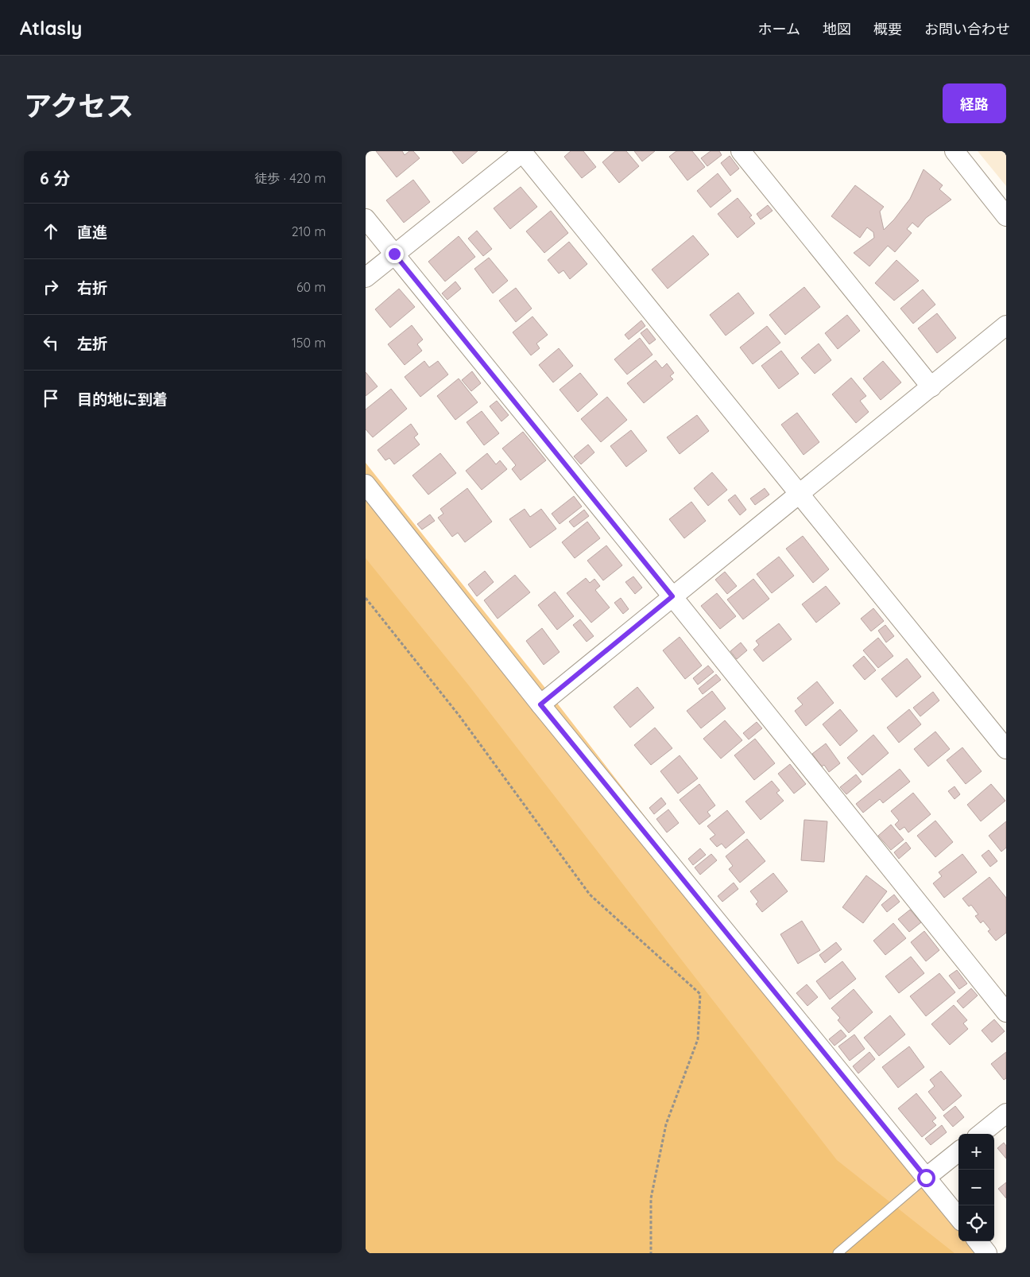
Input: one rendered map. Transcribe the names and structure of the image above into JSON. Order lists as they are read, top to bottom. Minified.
{"page":{"header":"Atlasly","nav":["ホーム","地図","概要","お問い合わせ"],"title":"アクセス","buttons":"経路","heading":["6 分","徒歩 · 420 m"],"list":[["直進","210 m"],["右折","60 m"],["左折","150 m"],"目的地に到着"],"map_buttons":["+","−"]}}
